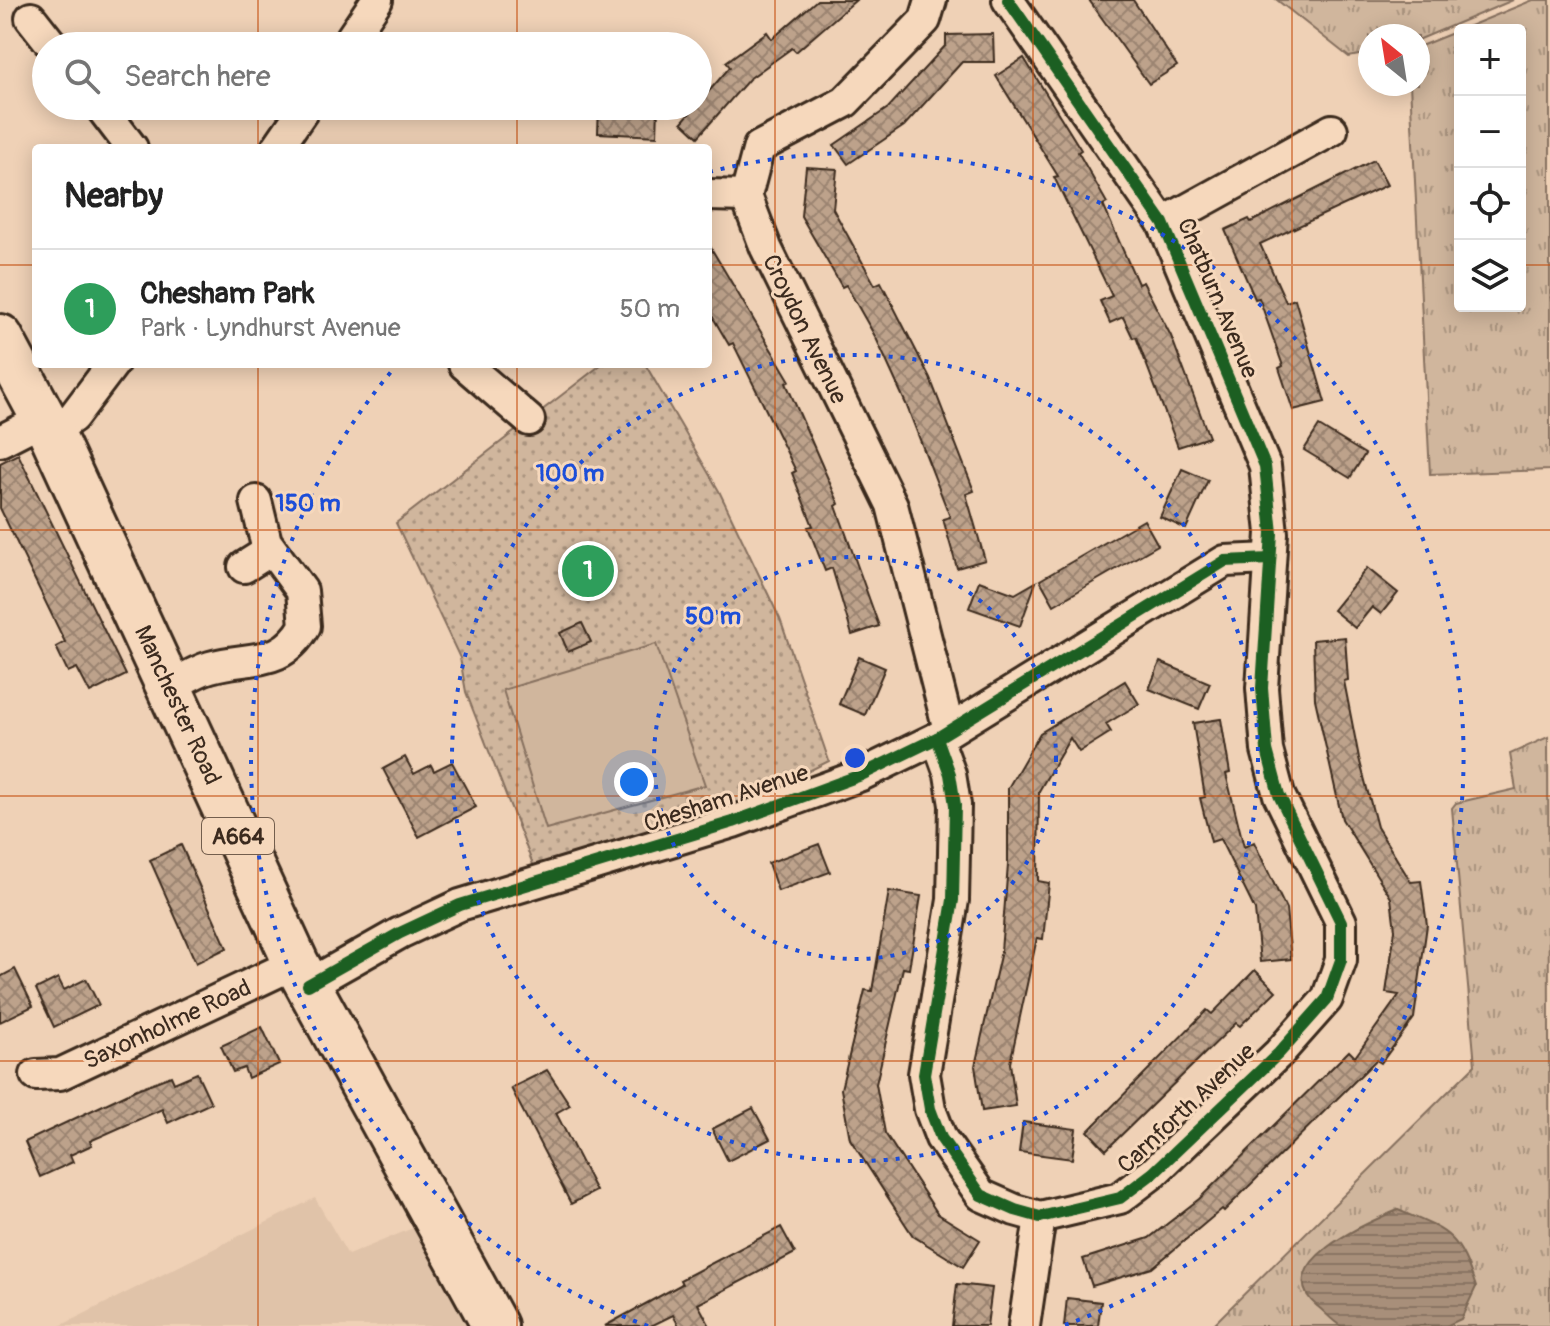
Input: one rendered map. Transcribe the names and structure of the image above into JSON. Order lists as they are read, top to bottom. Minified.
{"streets":{"main road":["Manchester Road","A664"],"street":["Chatburn Avenue","Croydon Avenue","Chesham Avenue","Saxonholme Road","Carnforth Avenue"]},"crossings":[["Chatburn Avenue","Chesham Avenue"],["Chatburn Avenue","Carnforth Avenue"],["Croydon Avenue","Chesham Avenue"],["Manchester Road","Chesham Avenue"],["Manchester Road","Saxonholme Road"],["Chesham Avenue","Saxonholme Road"],["Chesham Avenue","Carnforth Avenue"]],"north":"top left","page":{"map_buttons":["+","−"],"search":"Search here","heading":"Nearby","list":[{"mark":"1","name":"Chesham Park","note":"Park · Lyndhurst Avenue","value":"50 m"}],"pins":"1"},"rings":["100 m","150 m","50 m"]}
